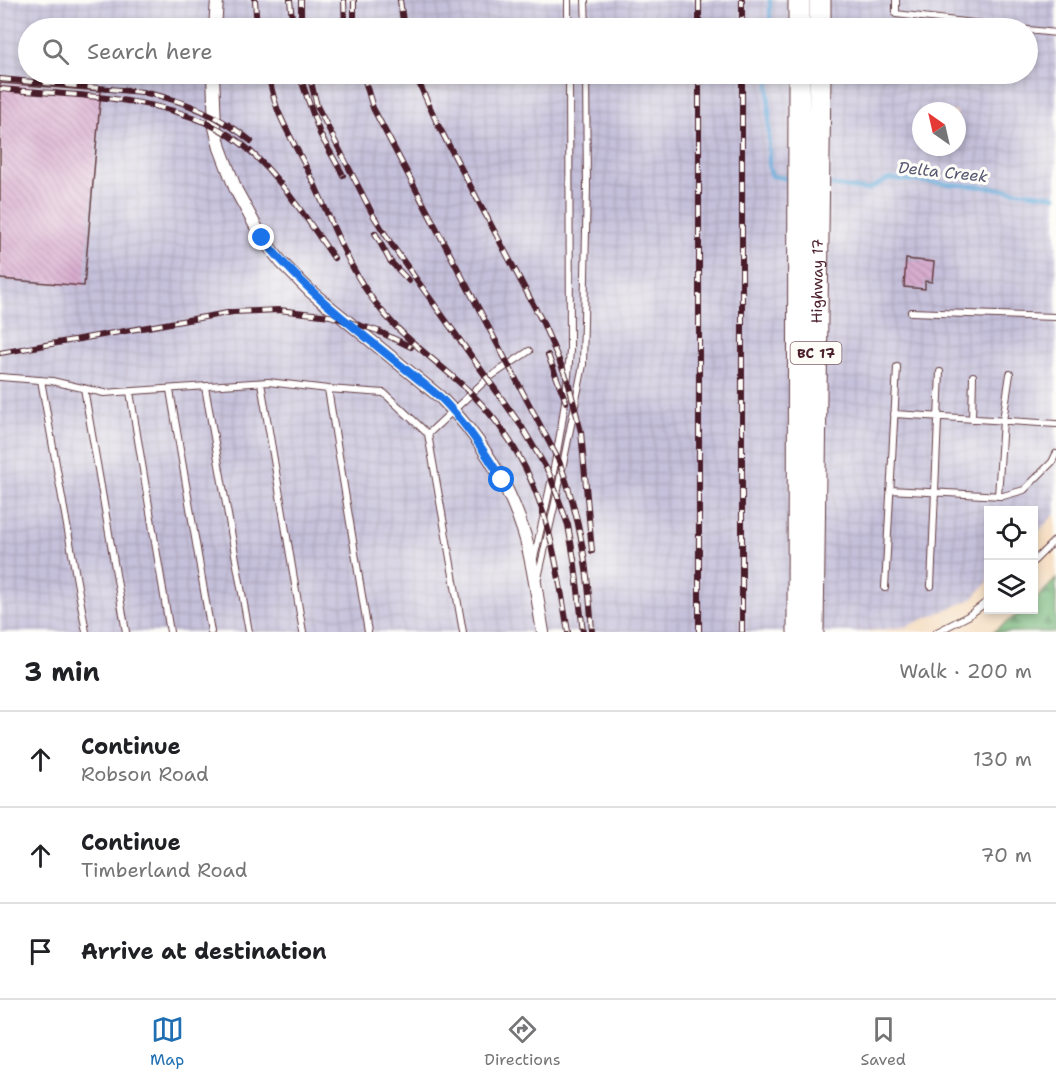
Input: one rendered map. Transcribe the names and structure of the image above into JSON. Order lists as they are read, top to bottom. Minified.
{"streets":{"highway":["Highway 17","BC 17"]},"water":["Delta Creek"],"north":"top left","page":{"search":"Search here","heading":["3 min","Walk · 200 m"],"list":[["Continue","Robson Road","130 m"],["Continue","Timberland Road","70 m"],"Arrive at destination"],"nav":["Map","Directions","Saved"]}}
